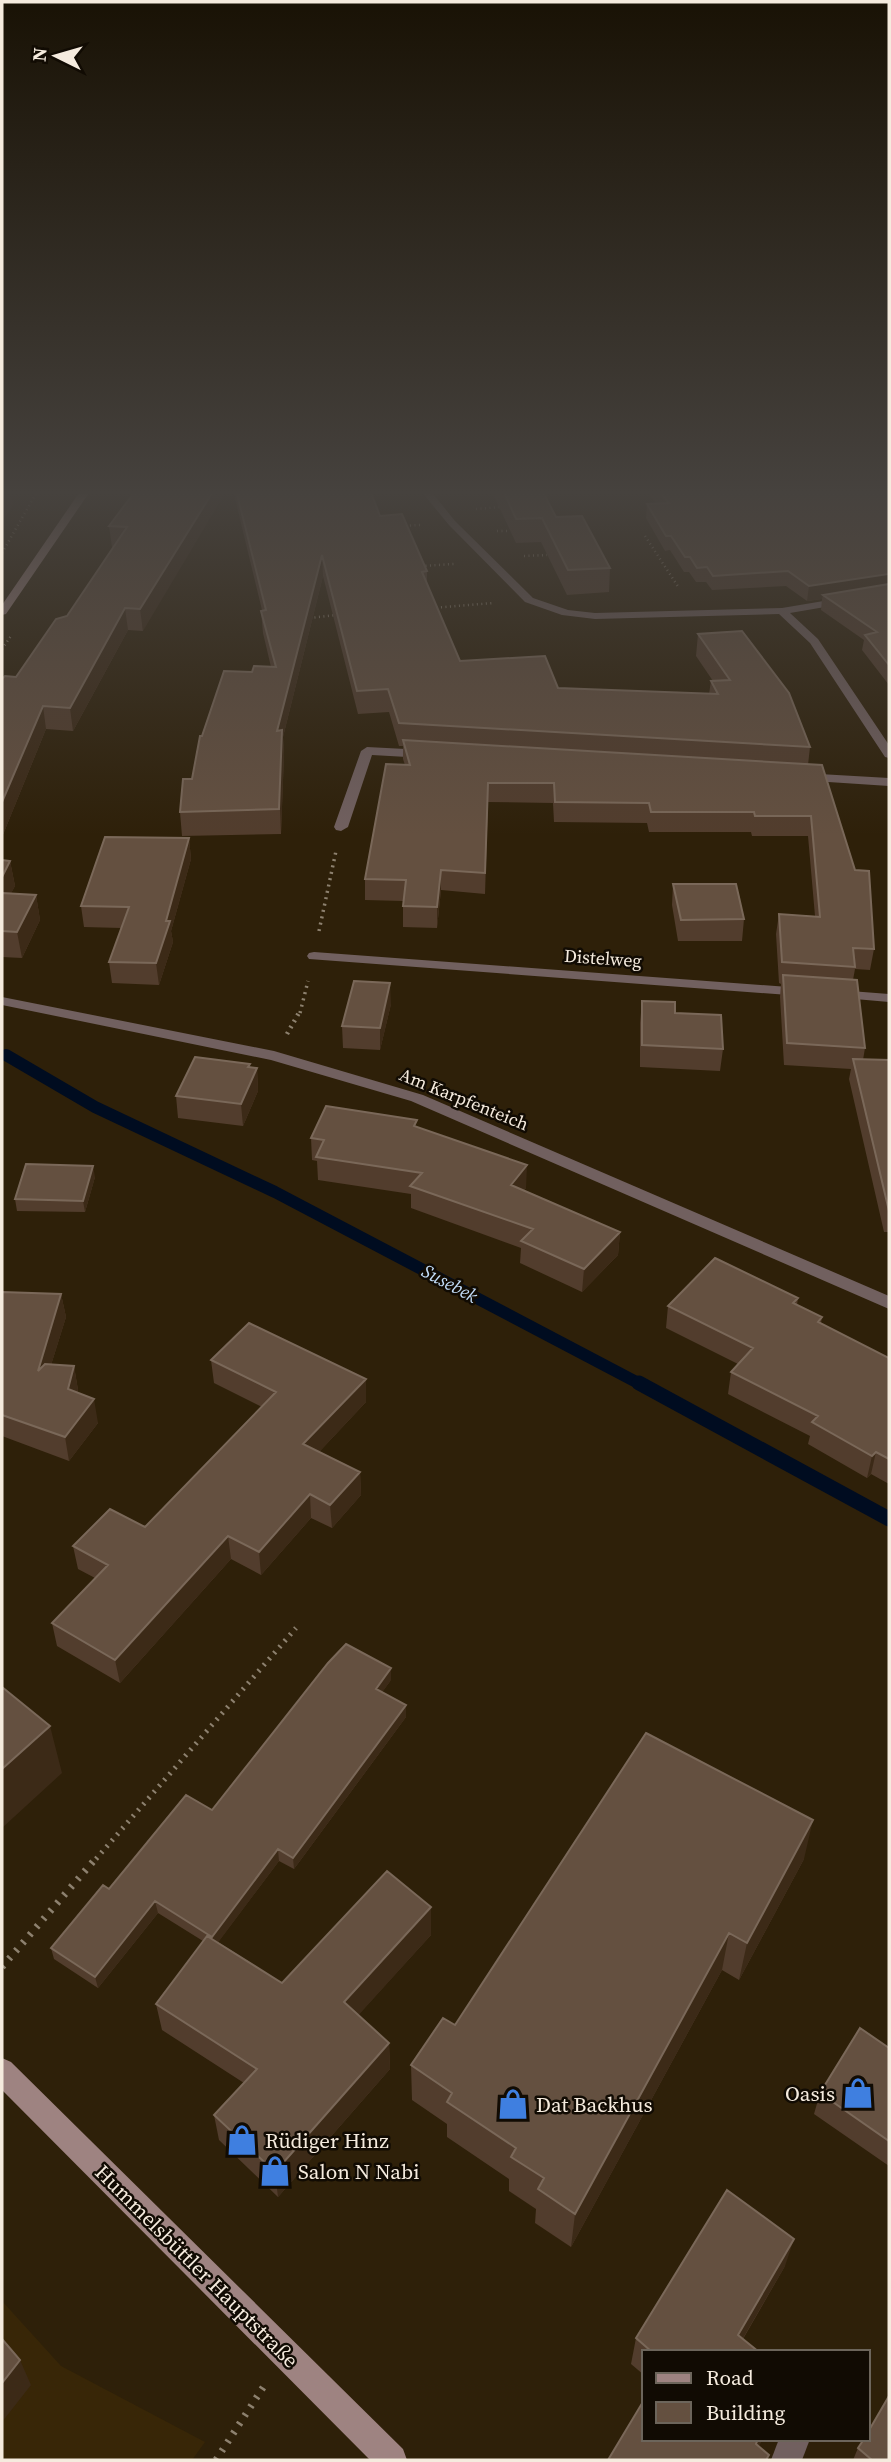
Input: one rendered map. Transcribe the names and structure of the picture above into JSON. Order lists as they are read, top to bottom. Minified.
{"streets":{"street":["Distelweg","Am Karpfenteich","Hummelsbüttler Hauptstraße"]},"water":["Susebek"],"places":{"shop":["Oasis","Dat Backhus","Rüdiger Hinz","Salon N Nabi"]},"legend":["Road","Building"],"north":"left"}
